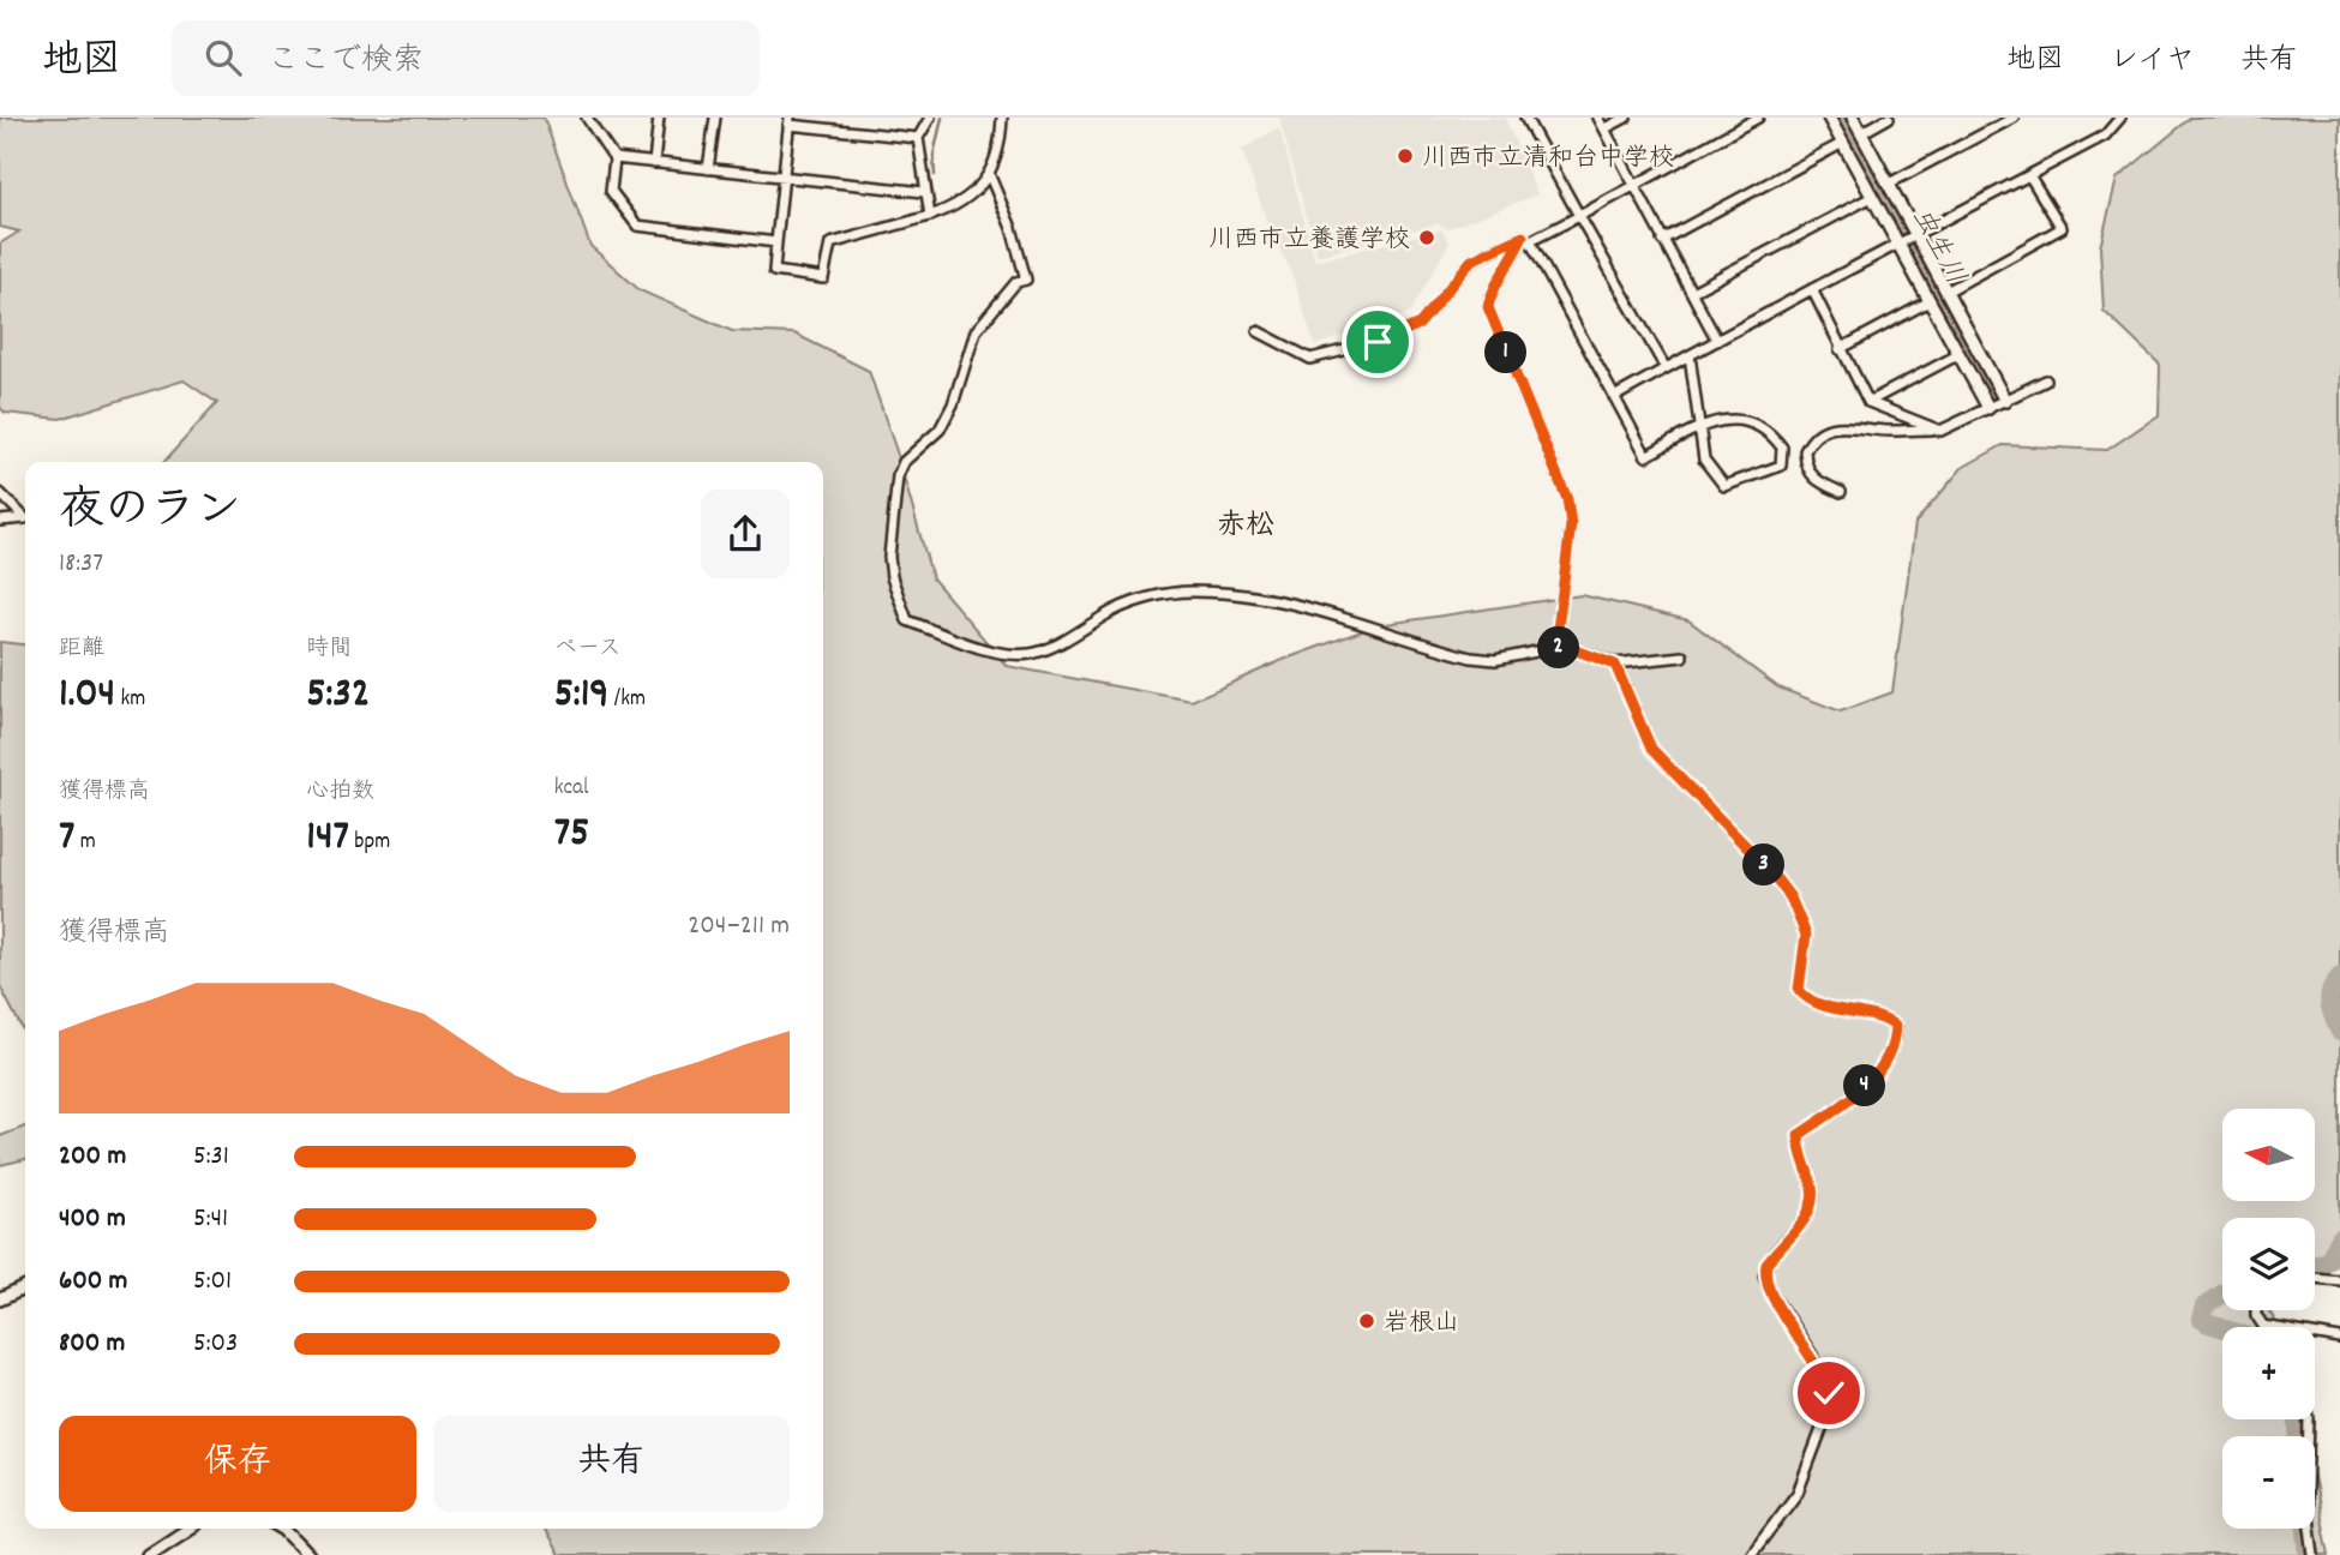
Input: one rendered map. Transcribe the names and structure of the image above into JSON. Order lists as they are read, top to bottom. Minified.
{"districts":["赤松"],"water":["虫生川"],"places":["川西市立清和台中学校","川西市立養護学校","岩根山"],"north":"left","page":{"header":"地図","search":"ここで検索","nav":["地図","レイヤ","共有"],"pins":["1","2","3","4"],"heading":["夜のラン","18:37"],"stats":[["距離","1.04 km"],["時間","5:32"],["ペース","5:19 /km"],["獲得標高","7 m"],["心拍数","147 bpm"],["kcal","75"]],"chart":["獲得標高","204–211 m"],"map_buttons":["+","−"],"list":[{"name":"200 m","note":"5:31"},{"name":"400 m","note":"5:41"},{"name":"600 m","note":"5:01"},{"name":"800 m","note":"5:03"}],"buttons":["保存","共有"]}}
